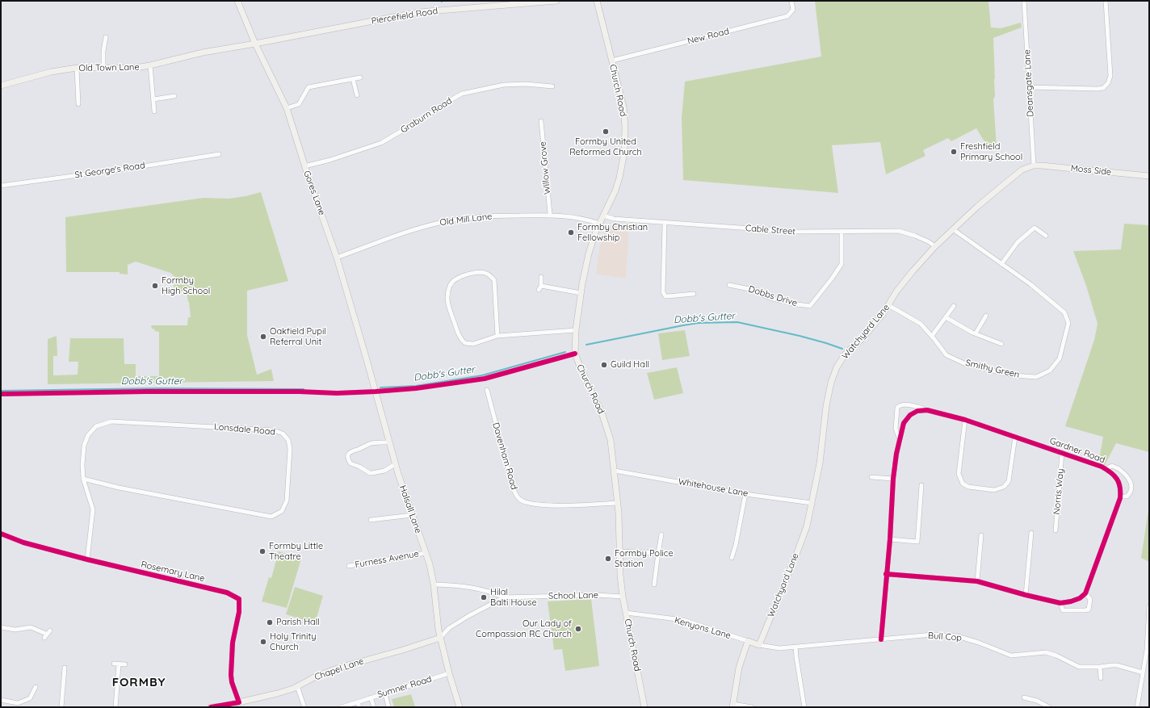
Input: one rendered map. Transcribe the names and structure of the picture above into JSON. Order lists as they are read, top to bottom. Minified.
{"streets":{"street":["Piercefield Road","New Road","Old Town Lane","Deansgate Lane","Church Road","Graburn Road","Willow Grove","St George's Road","Moss Side","Gores Lane","Old Mill Lane","Cable Street","Dobbs Drive","Watchyard Lane","Smithy Green","Lonsdale Road","Gardner Road","Davenham Road","Whitehouse Lane","Norris Way","Halsall Lane","Furness Avenue","Rosemary Lane","School Lane","Kenyons Lane","Bull Cop","Chapel Lane","Sumner Road"]},"crossings":[["Piercefield Road","Old Town Lane"],["Piercefield Road","Gores Lane"],["New Road","Church Road"],["Old Town Lane","Gores Lane"],["Deansgate Lane","Moss Side"],["Deansgate Lane","Watchyard Lane"],["Church Road","Old Mill Lane"],["Church Road","Cable Street"],["Church Road","Davenham Road"],["Church Road","Whitehouse Lane"],["Church Road","School Lane"],["Church Road","Kenyons Lane"],["Graburn Road","Gores Lane"],["Willow Grove","Old Mill Lane"],["Moss Side","Watchyard Lane"],["Gores Lane","Old Mill Lane"],["Gores Lane","Halsall Lane"],["Cable Street","Dobbs Drive"],["Cable Street","Watchyard Lane"],["Watchyard Lane","Smithy Green"],["Watchyard Lane","Whitehouse Lane"],["Watchyard Lane","Kenyons Lane"],["Watchyard Lane","Bull Cop"],["Lonsdale Road","Rosemary Lane"],["Gardner Road","Norris Way"],["Gardner Road","Bull Cop"],["Halsall Lane","Furness Avenue"],["Halsall Lane","School Lane"],["Halsall Lane","Chapel Lane"],["Halsall Lane","Sumner Road"],["Rosemary Lane","Chapel Lane"],["School Lane","Chapel Lane"],["Kenyons Lane","Bull Cop"]],"districts":["FORMBY"],"water":["Dobb's Gutter"],"places":["Formby United Reformed Church","Freshfield Primary School","Formby Christian Fellowship","Formby High School","Oakfield Pupil Referral Unit","Guild Hall","Formby Little Theatre","Formby Police Station","Hilal Balti House","Parish Hall","Our Lady of Compassion RC Church","Holy Trinity Church"]}
